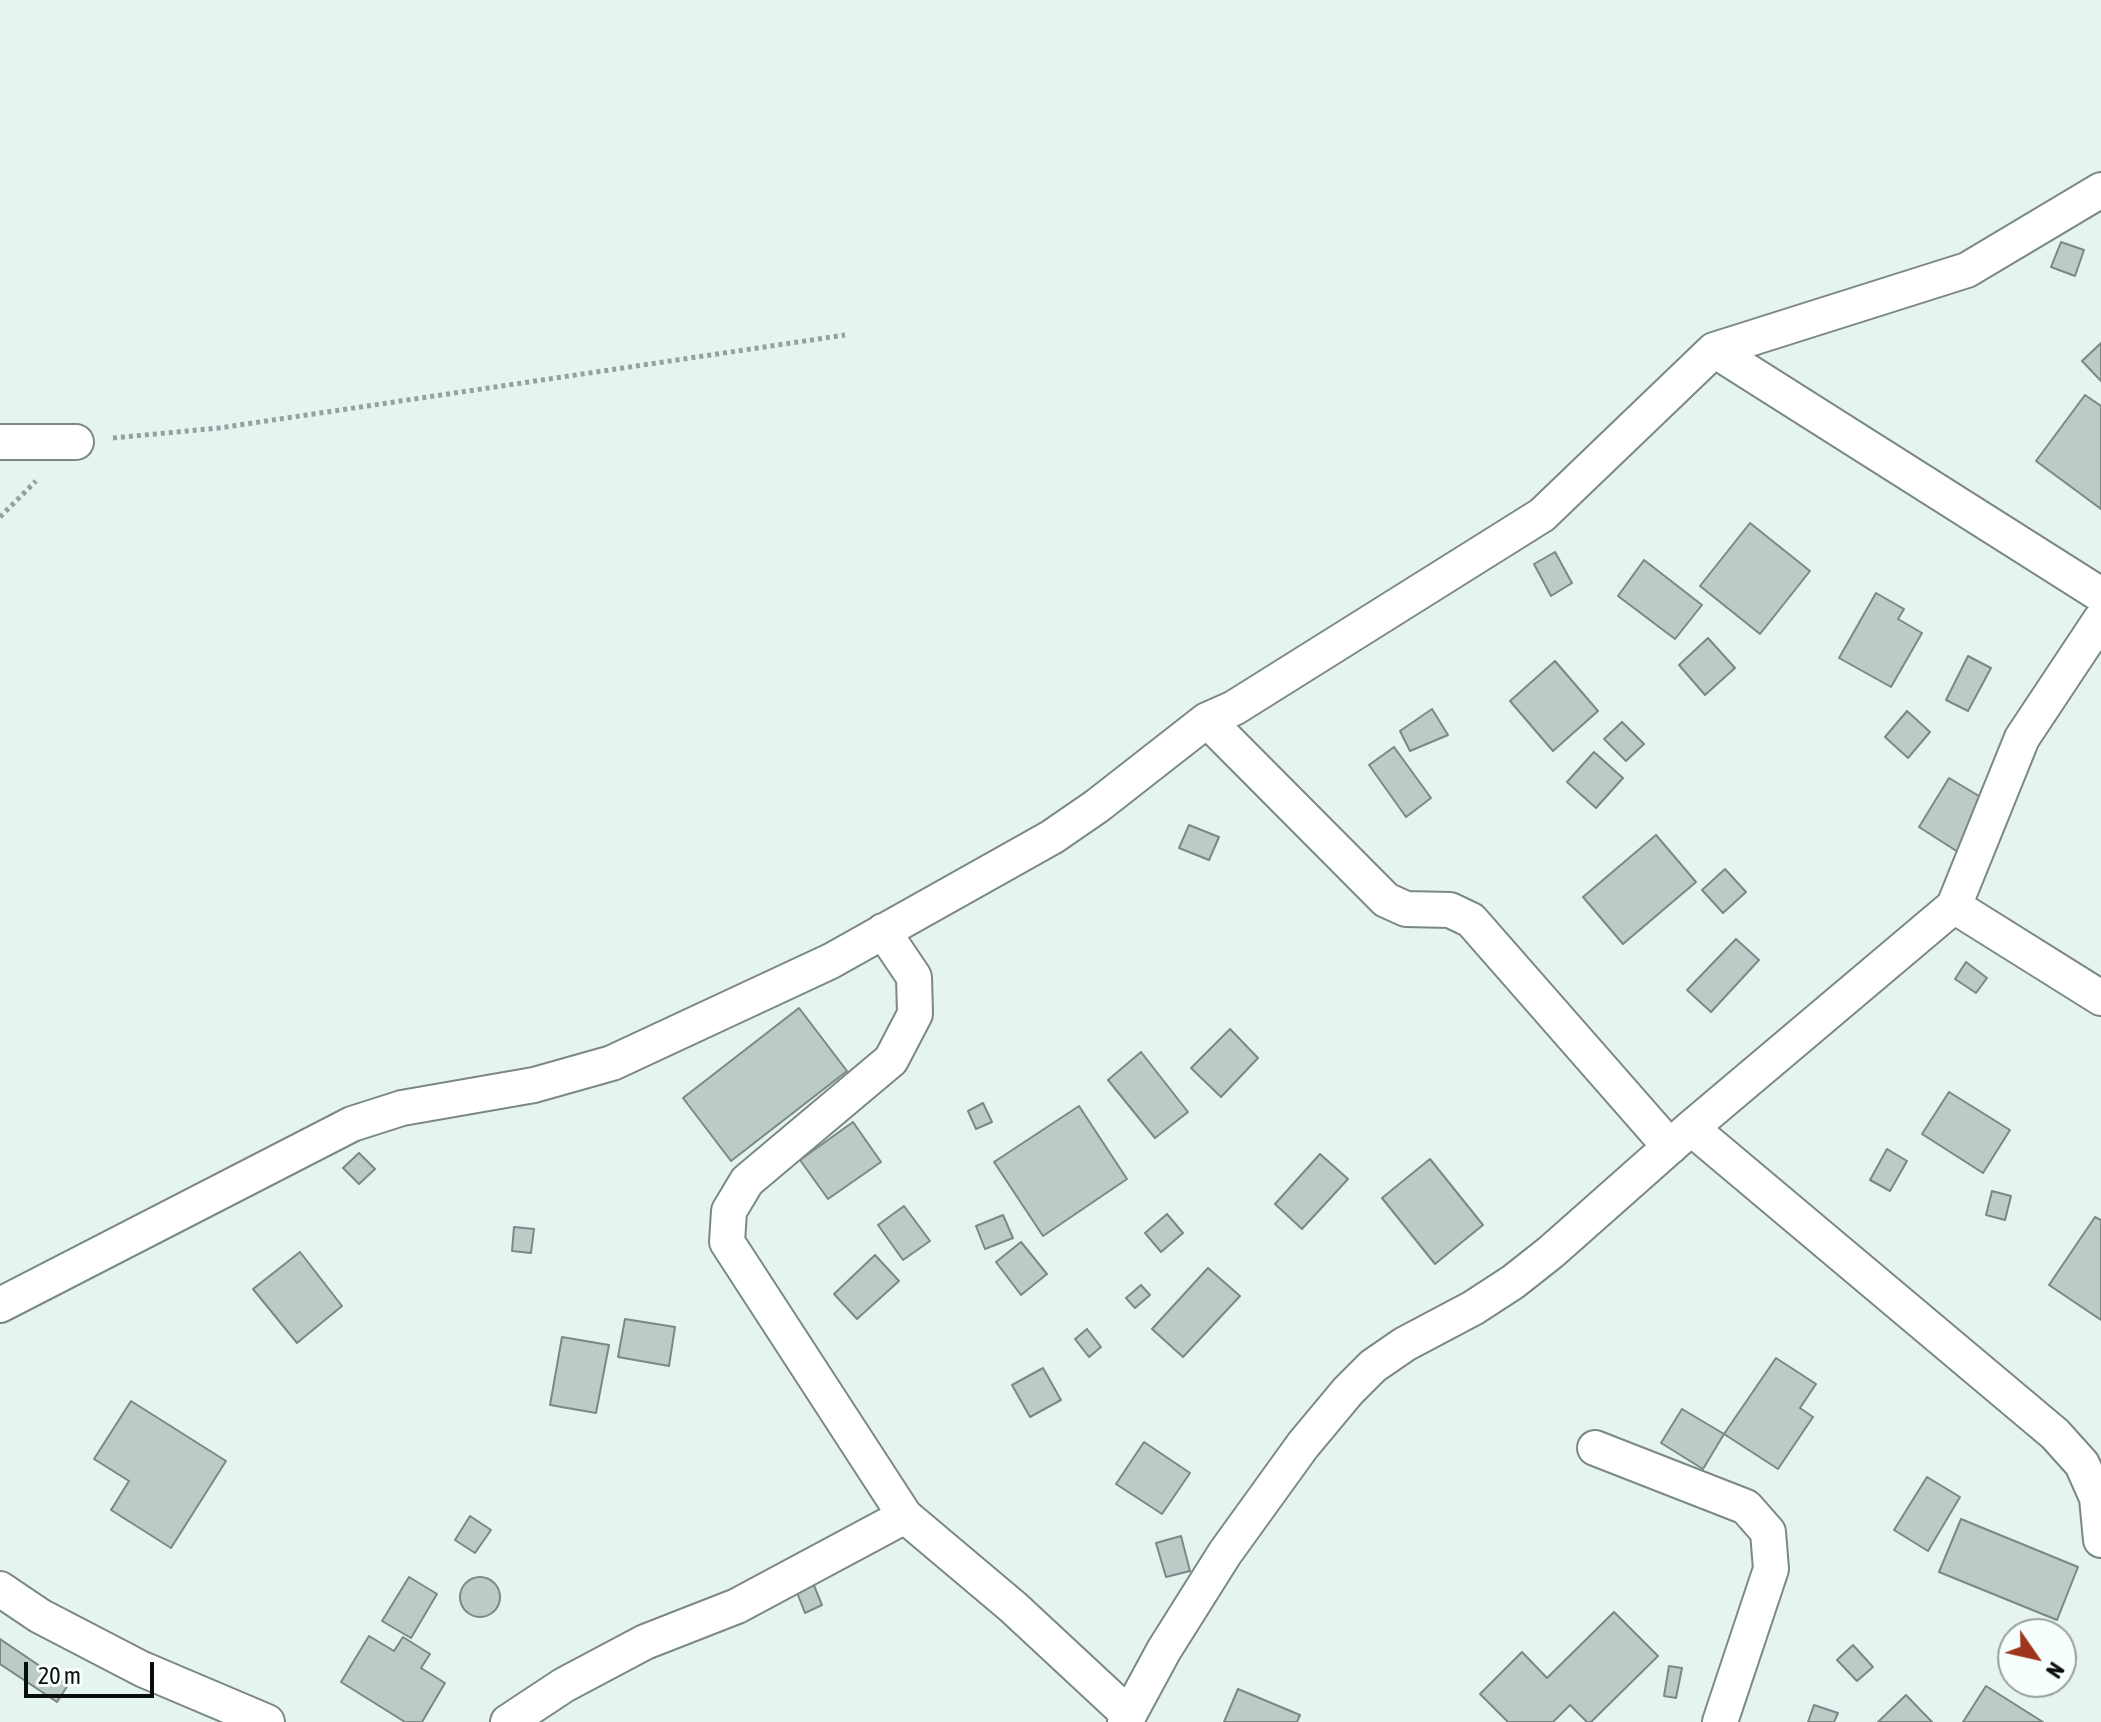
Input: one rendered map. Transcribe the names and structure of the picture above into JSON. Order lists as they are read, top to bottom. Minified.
{"scale_bar":"20 m","north":"bottom right"}
